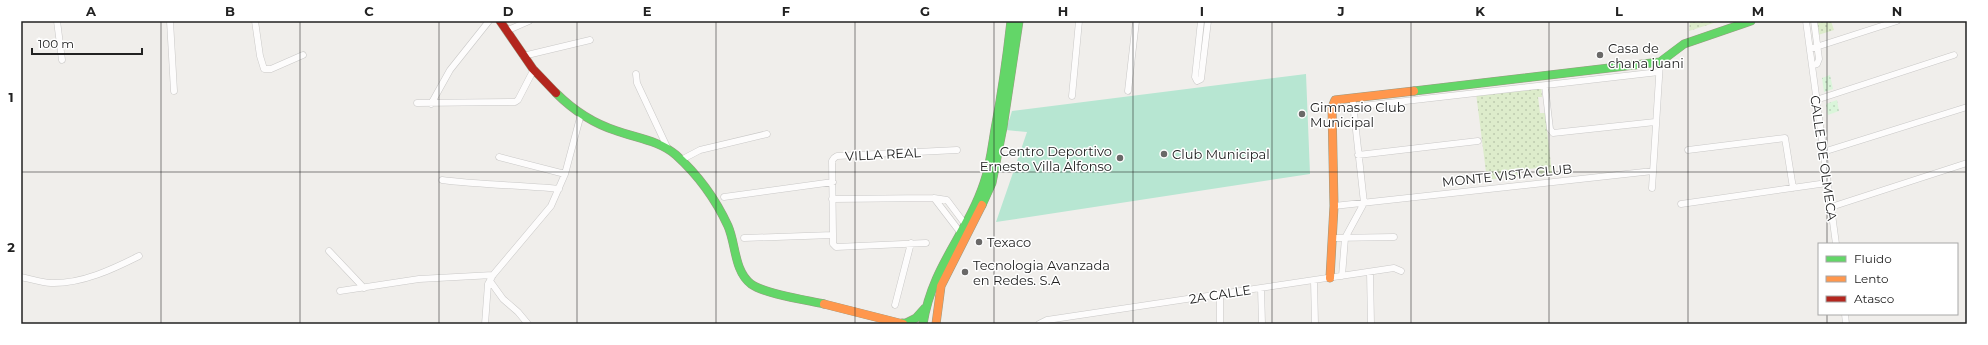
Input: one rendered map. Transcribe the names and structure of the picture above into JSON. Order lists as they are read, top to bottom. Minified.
{"streets":{"street":["VILLA REAL","CALLE DE OLMECA","MONTE VISTA CLUB","2A CALLE"]},"places":["Casa de chana juani","Gimnasio Club Municipal","Club Municipal","Centro Deportivo Ernesto Villa Alfonso","Texaco","Tecnologia Avanzada en Redes. S.A"],"legend":["Fluido","Lento","Atasco"],"scale_bar":"100 m","grid":{"columns":["A","B","C","D","E","F","G","H","I","J","K","L","M","N"],"rows":["1","2"]}}
